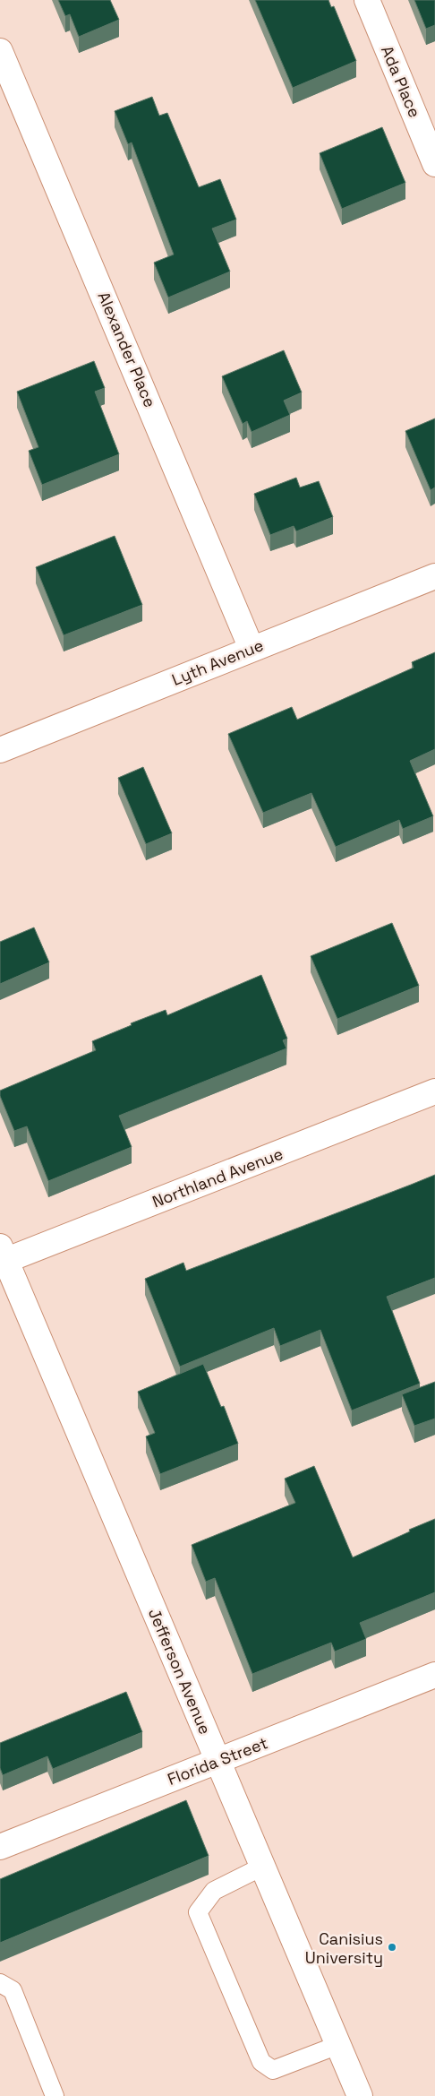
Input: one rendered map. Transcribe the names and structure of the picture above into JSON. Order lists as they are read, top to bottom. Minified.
{"streets":{"street":["Ada Place","Alexander Place","Lyth Avenue","Northland Avenue","Jefferson Avenue","Florida Street"]},"crossings":[["Alexander Place","Lyth Avenue"],["Northland Avenue","Jefferson Avenue"],["Jefferson Avenue","Florida Street"]],"places":["Canisius University"]}
